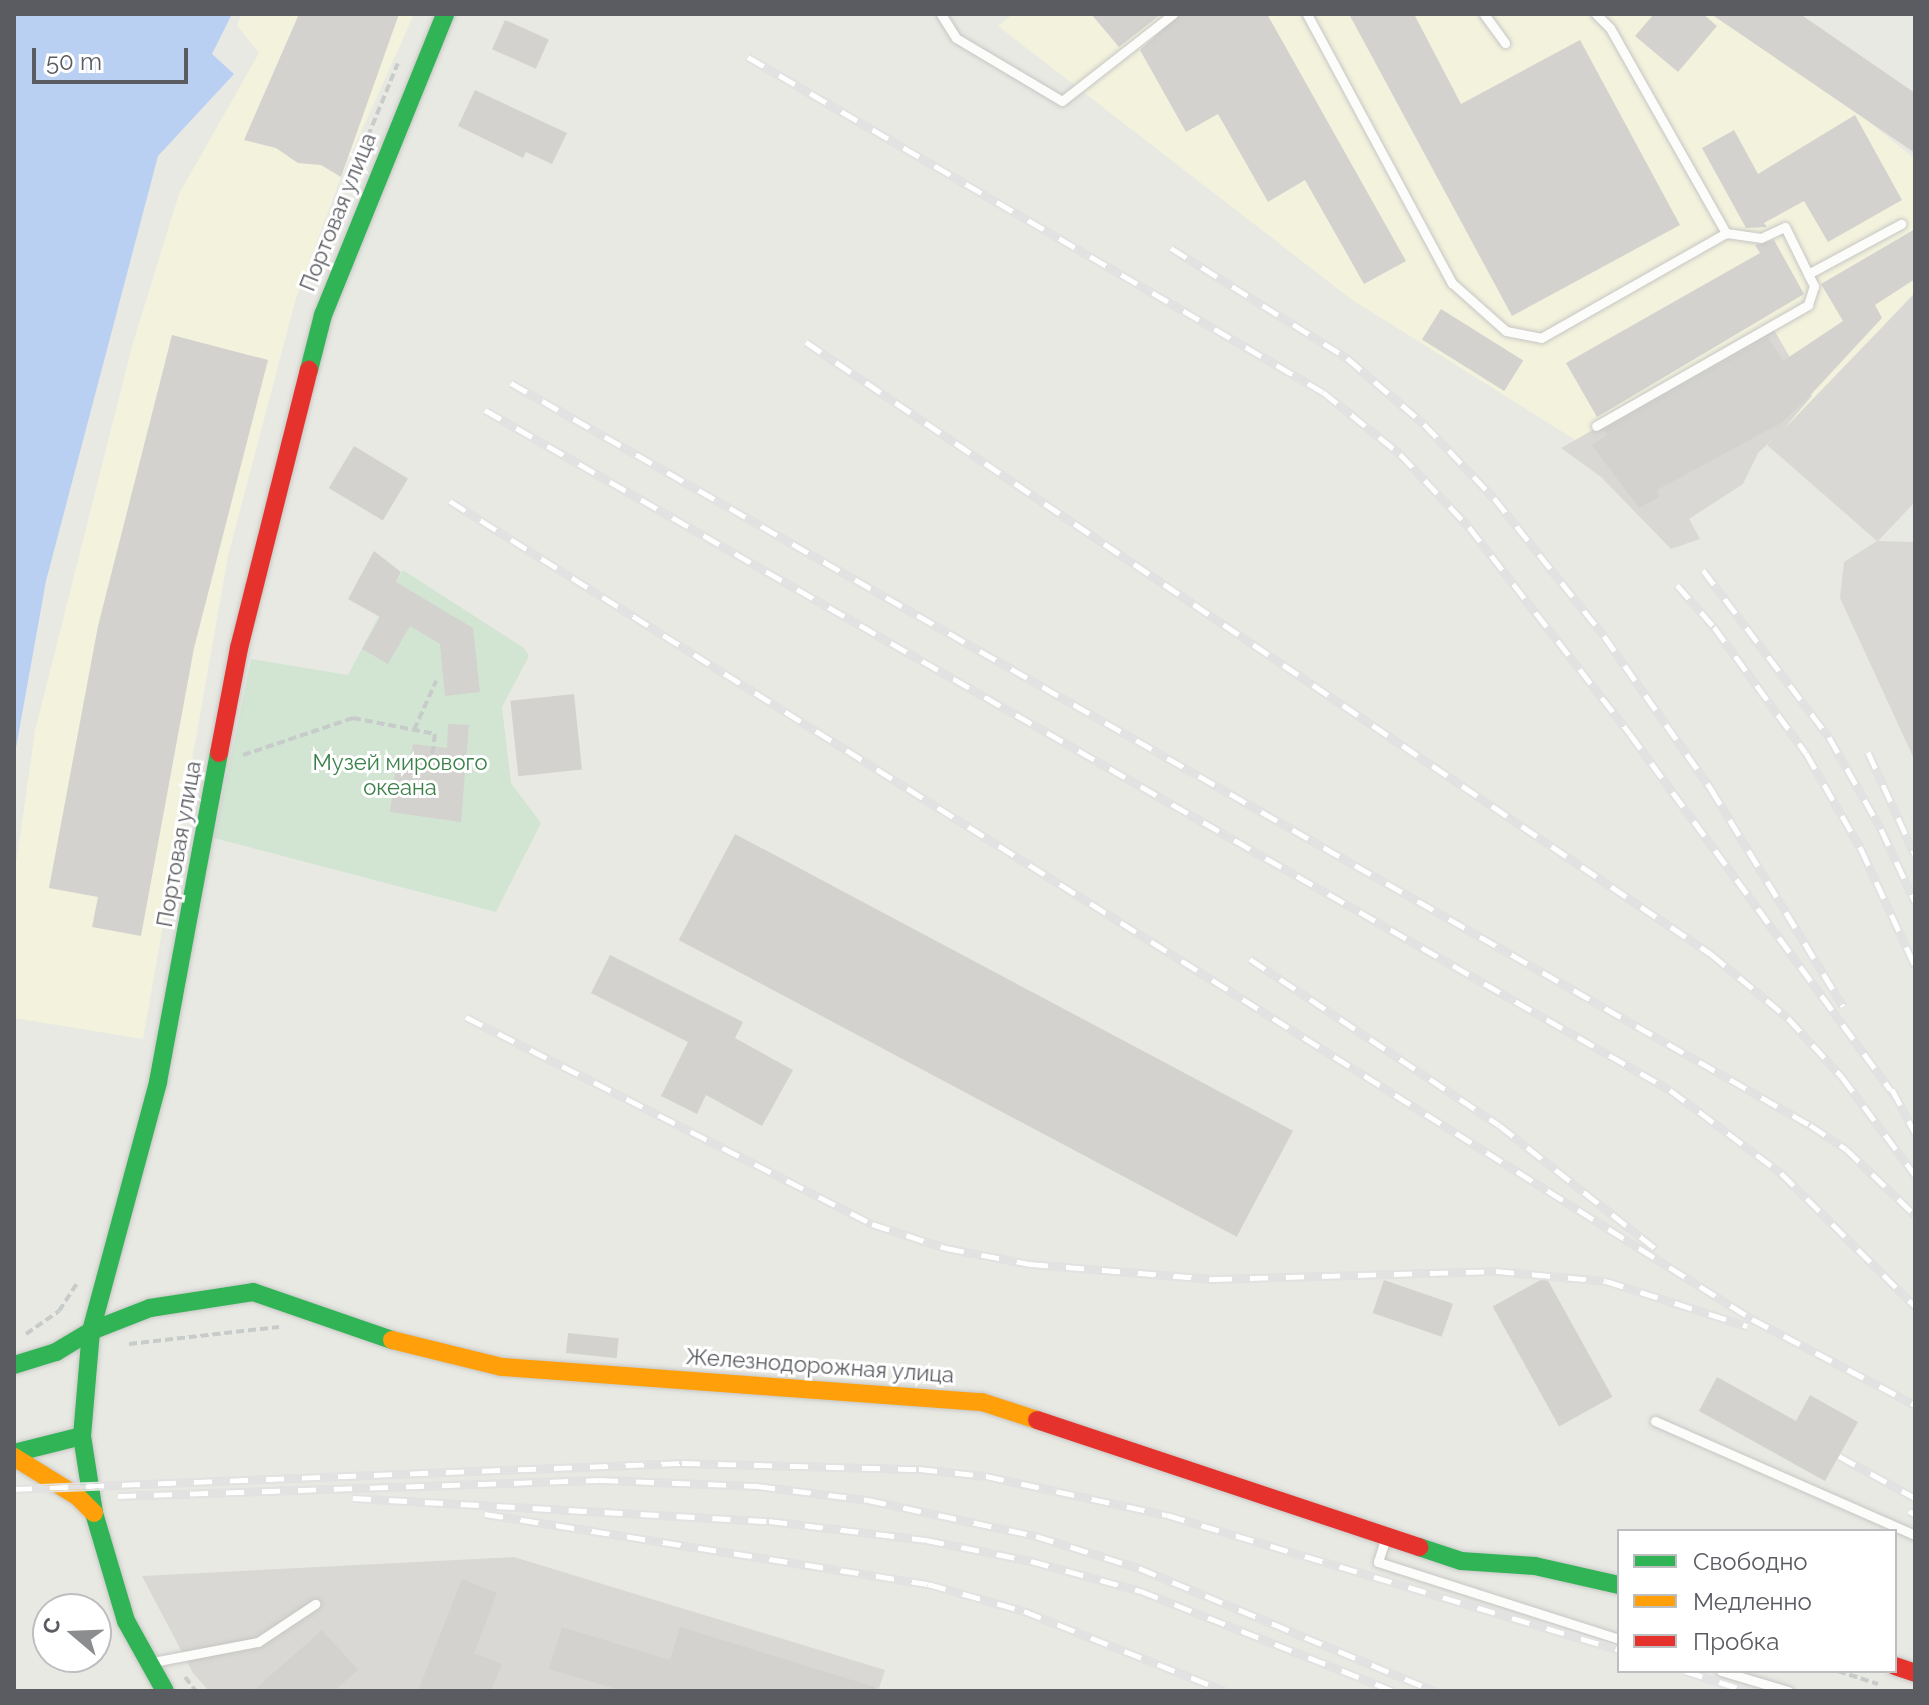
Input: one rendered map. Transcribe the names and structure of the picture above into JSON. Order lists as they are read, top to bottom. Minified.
{"streets":{"main road":["Портовая улица","Железнодорожная улица"]},"crossings":[["Портовая улица","Железнодорожная улица"]],"parks":["Музей мирового океана"],"legend":["Свободно","Медленно","Пробка"],"scale_bar":"50 m","north":"left"}
